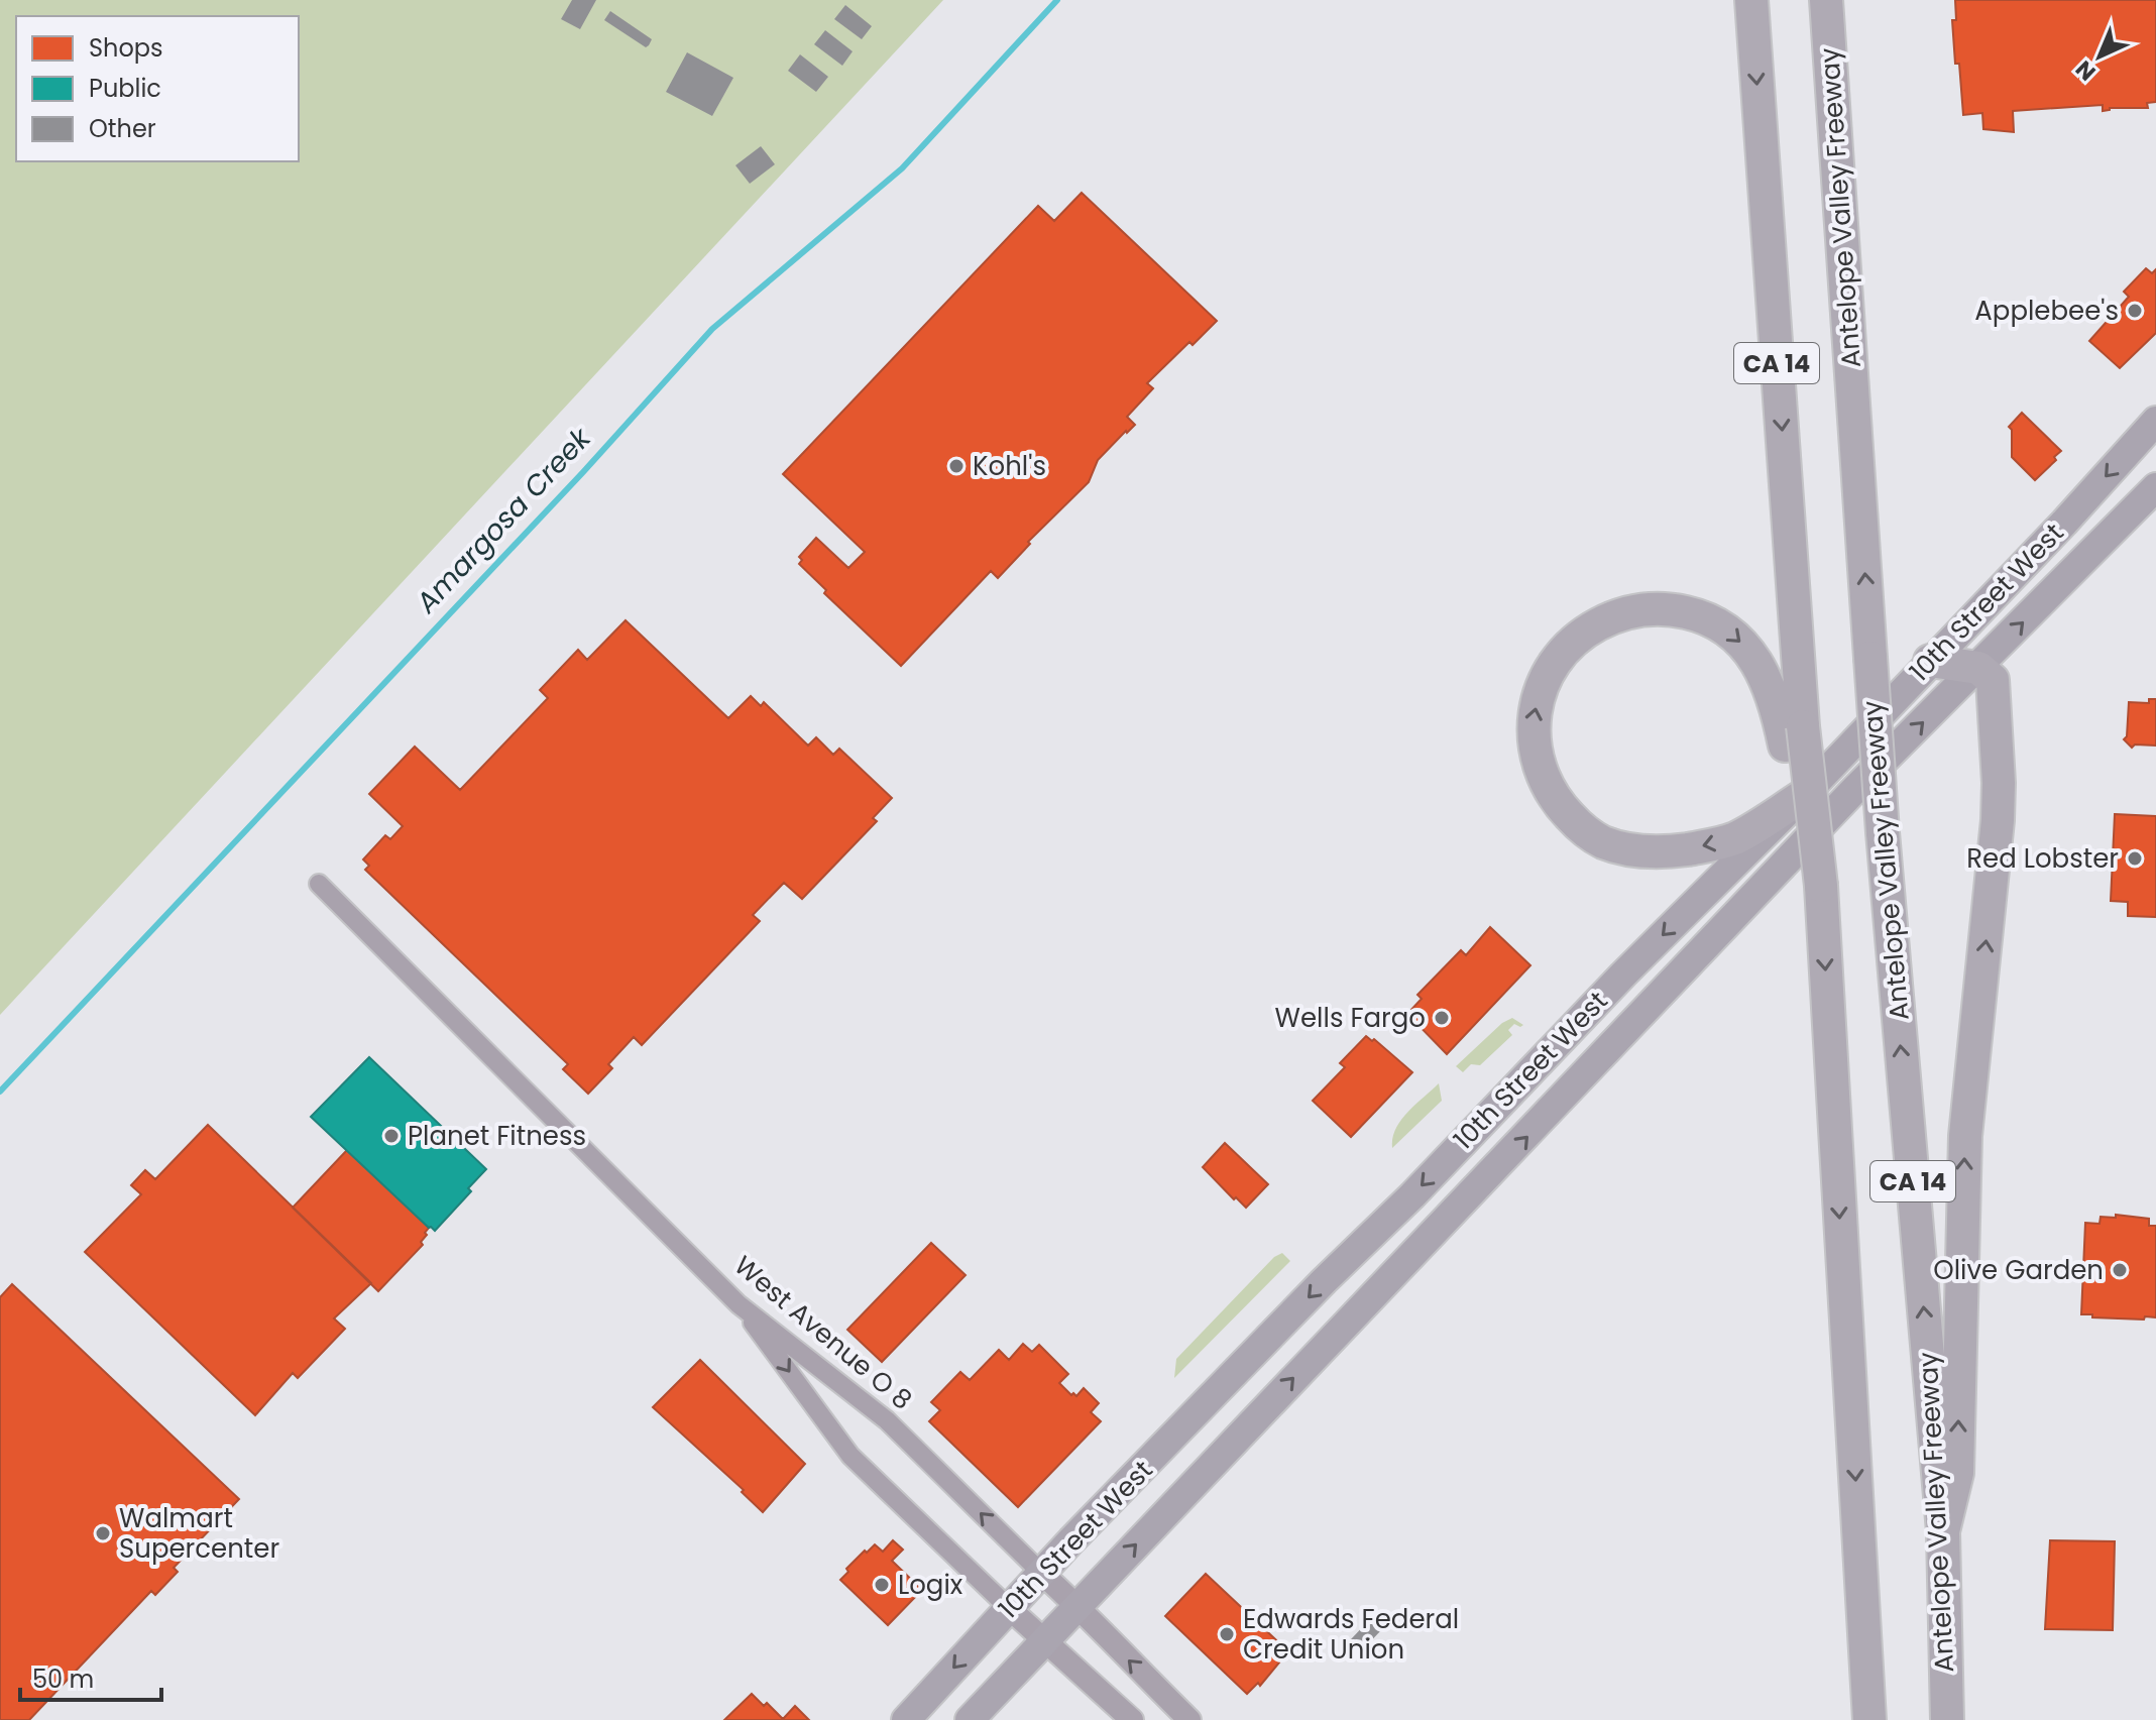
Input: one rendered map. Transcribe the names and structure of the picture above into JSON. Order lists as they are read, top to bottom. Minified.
{"streets":{"highway":["Antelope Valley Freeway","CA 14"],"main road":["10th Street West"],"street":["West Avenue O 8"]},"crossings":[["10th Street West","West Avenue O 8"]],"water":["Amargosa Creek"],"places":["Applebee's","Kohl's","Red Lobster","Wells Fargo","Planet Fitness","Olive Garden","Walmart Supercenter","Logix","Edwards Federal Credit Union"],"legend":["Shops","Public","Other"],"scale_bar":"50 m","north":"bottom left"}
